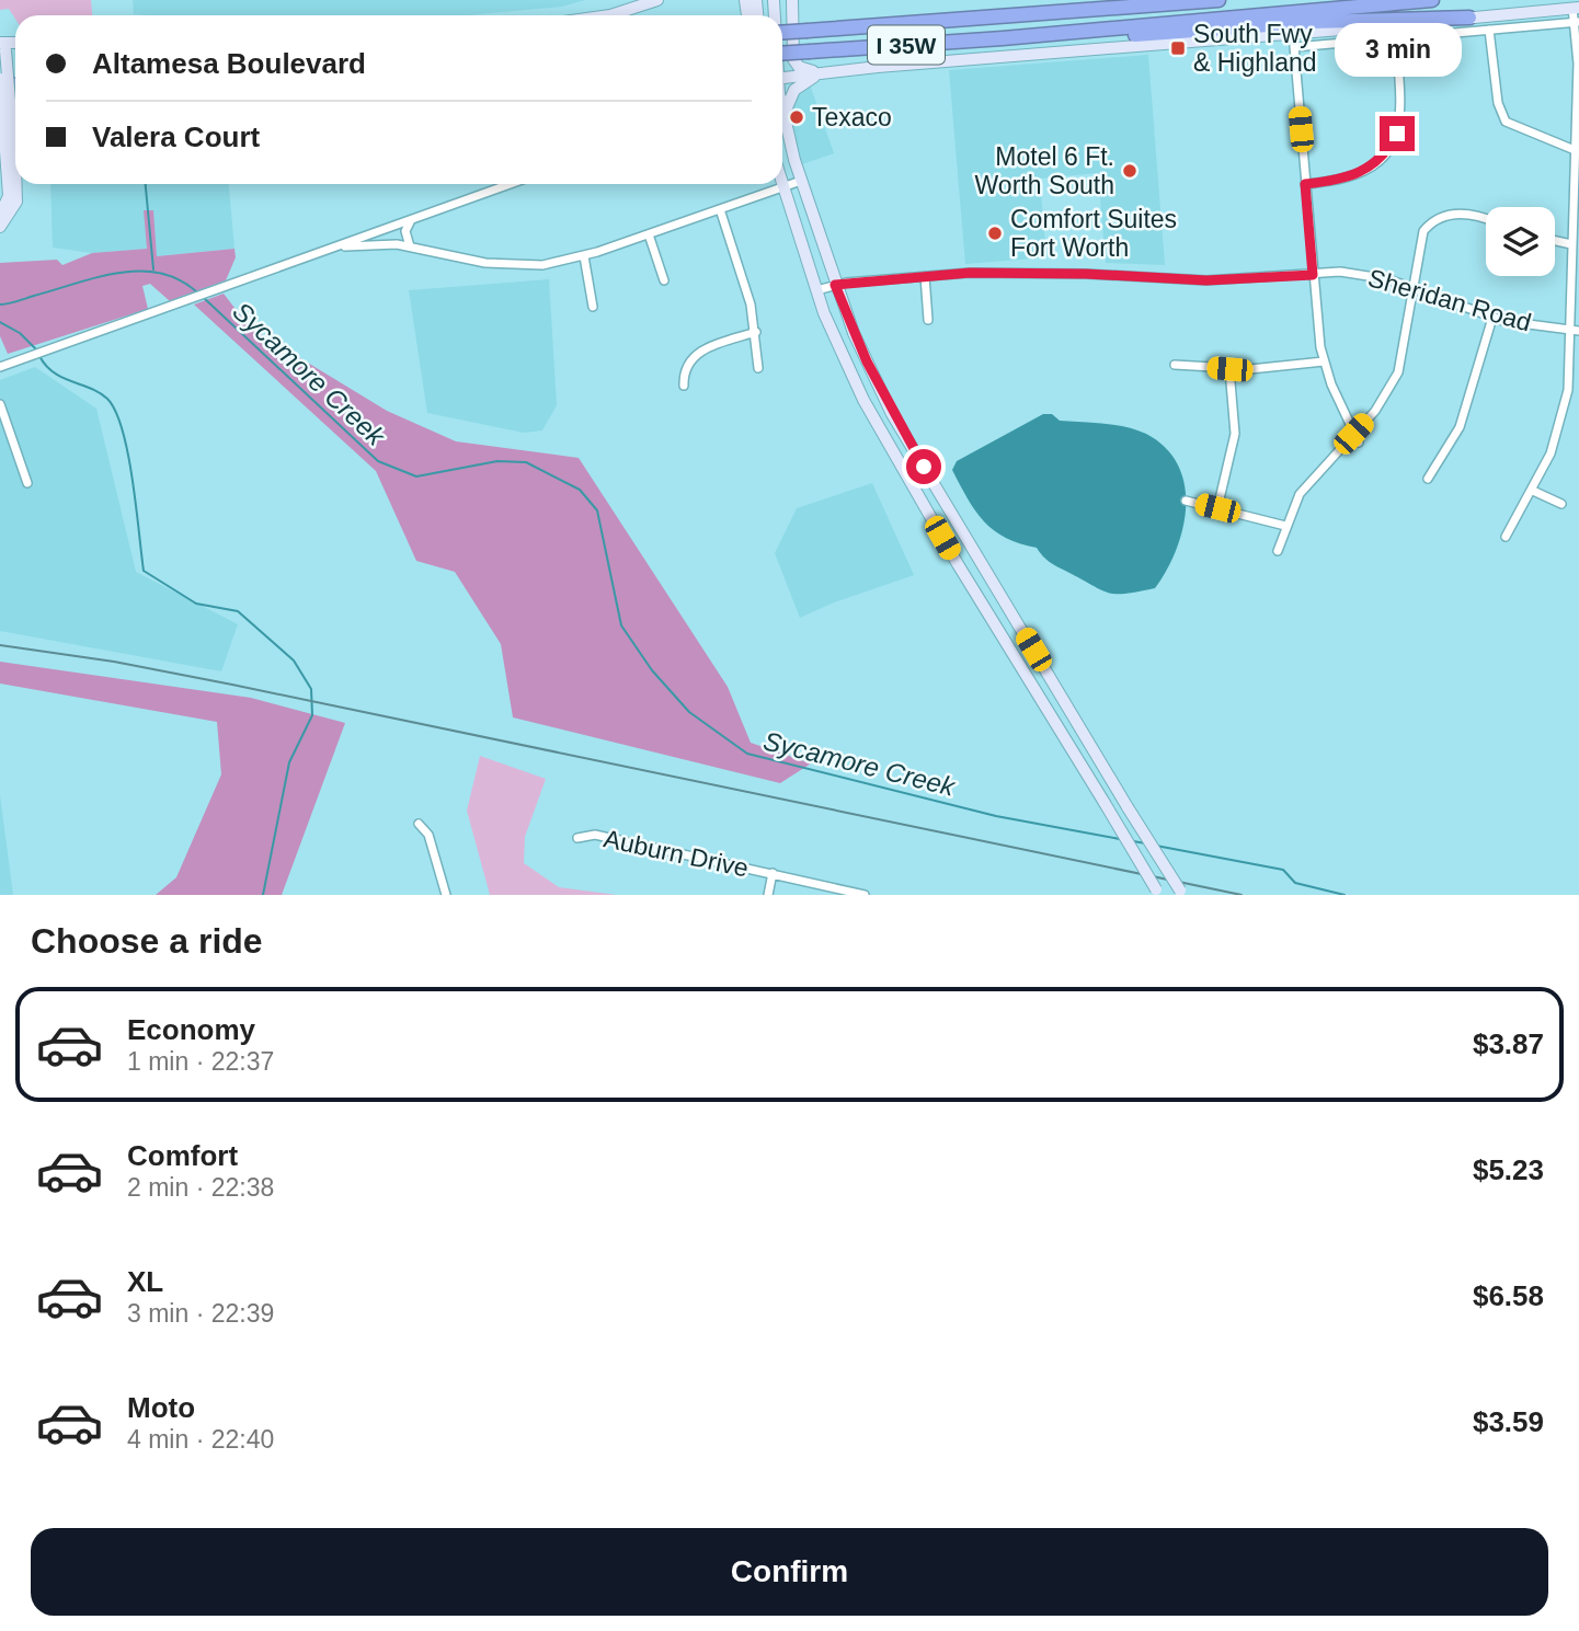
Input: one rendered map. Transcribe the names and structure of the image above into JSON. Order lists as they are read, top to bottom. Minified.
{"streets":{"highway":["I 35W"],"street":["Sheridan Road","Auburn Drive"]},"water":["Sycamore Creek"],"places":{"transit":["South Fwy & Highland"],"other":["Texaco","Motel 6 Ft. Worth South","Comfort Suites Fort Worth"]},"page":{"banner":["Altamesa Boulevard","Valera Court"],"bubble":"3 min","heading":"Choose a ride","list":[{"name":"Economy","note":"1 min · 22:37","value":"$3.87"},{"name":"Comfort","note":"2 min · 22:38","value":"$5.23"},{"name":"XL","note":"3 min · 22:39","value":"$6.58"},{"name":"Moto","note":"4 min · 22:40","value":"$3.59"}],"buttons":"Confirm"}}
